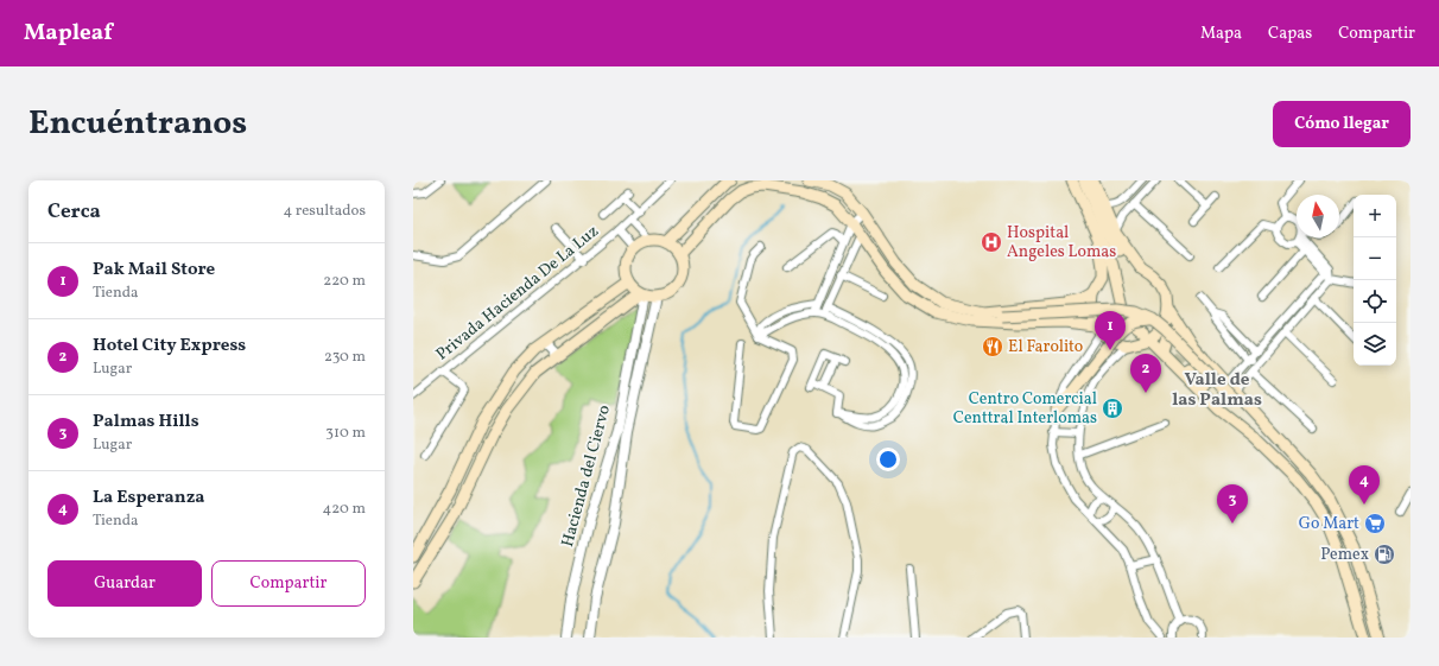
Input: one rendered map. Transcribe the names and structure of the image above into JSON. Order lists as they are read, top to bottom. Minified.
{"streets":{"street":["Privada Hacienda De La Luz","Hacienda del Ciervo"]},"crossings":[["Privada Hacienda De La Luz","Hacienda del Ciervo"]],"districts":["Valle de las Palmas"],"places":{"hospital":["Hospital Angeles Lomas"],"restaurant":["El Farolito"],"building":["Centro Comercial Centtral Interlomas"],"supermarket":["Go Mart"],"fuel station":["Pemex"]},"north":"top","page":{"header":"Mapleaf","nav":["Mapa","Capas","Compartir"],"title":"Encuéntranos","buttons":["Cómo llegar",["Guardar","Compartir"]],"heading":["Cerca","4 resultados"],"map_buttons":["+","−"],"list":[{"mark":"1","name":"Pak Mail Store","note":"Tienda","value":"220 m"},{"mark":"2","name":"Hotel City Express","note":"Lugar","value":"230 m"},{"mark":"3","name":"Palmas Hills","note":"Lugar","value":"310 m"},{"mark":"4","name":"La Esperanza","note":"Tienda","value":"420 m"}],"pins":["1","2","4","3"]}}
